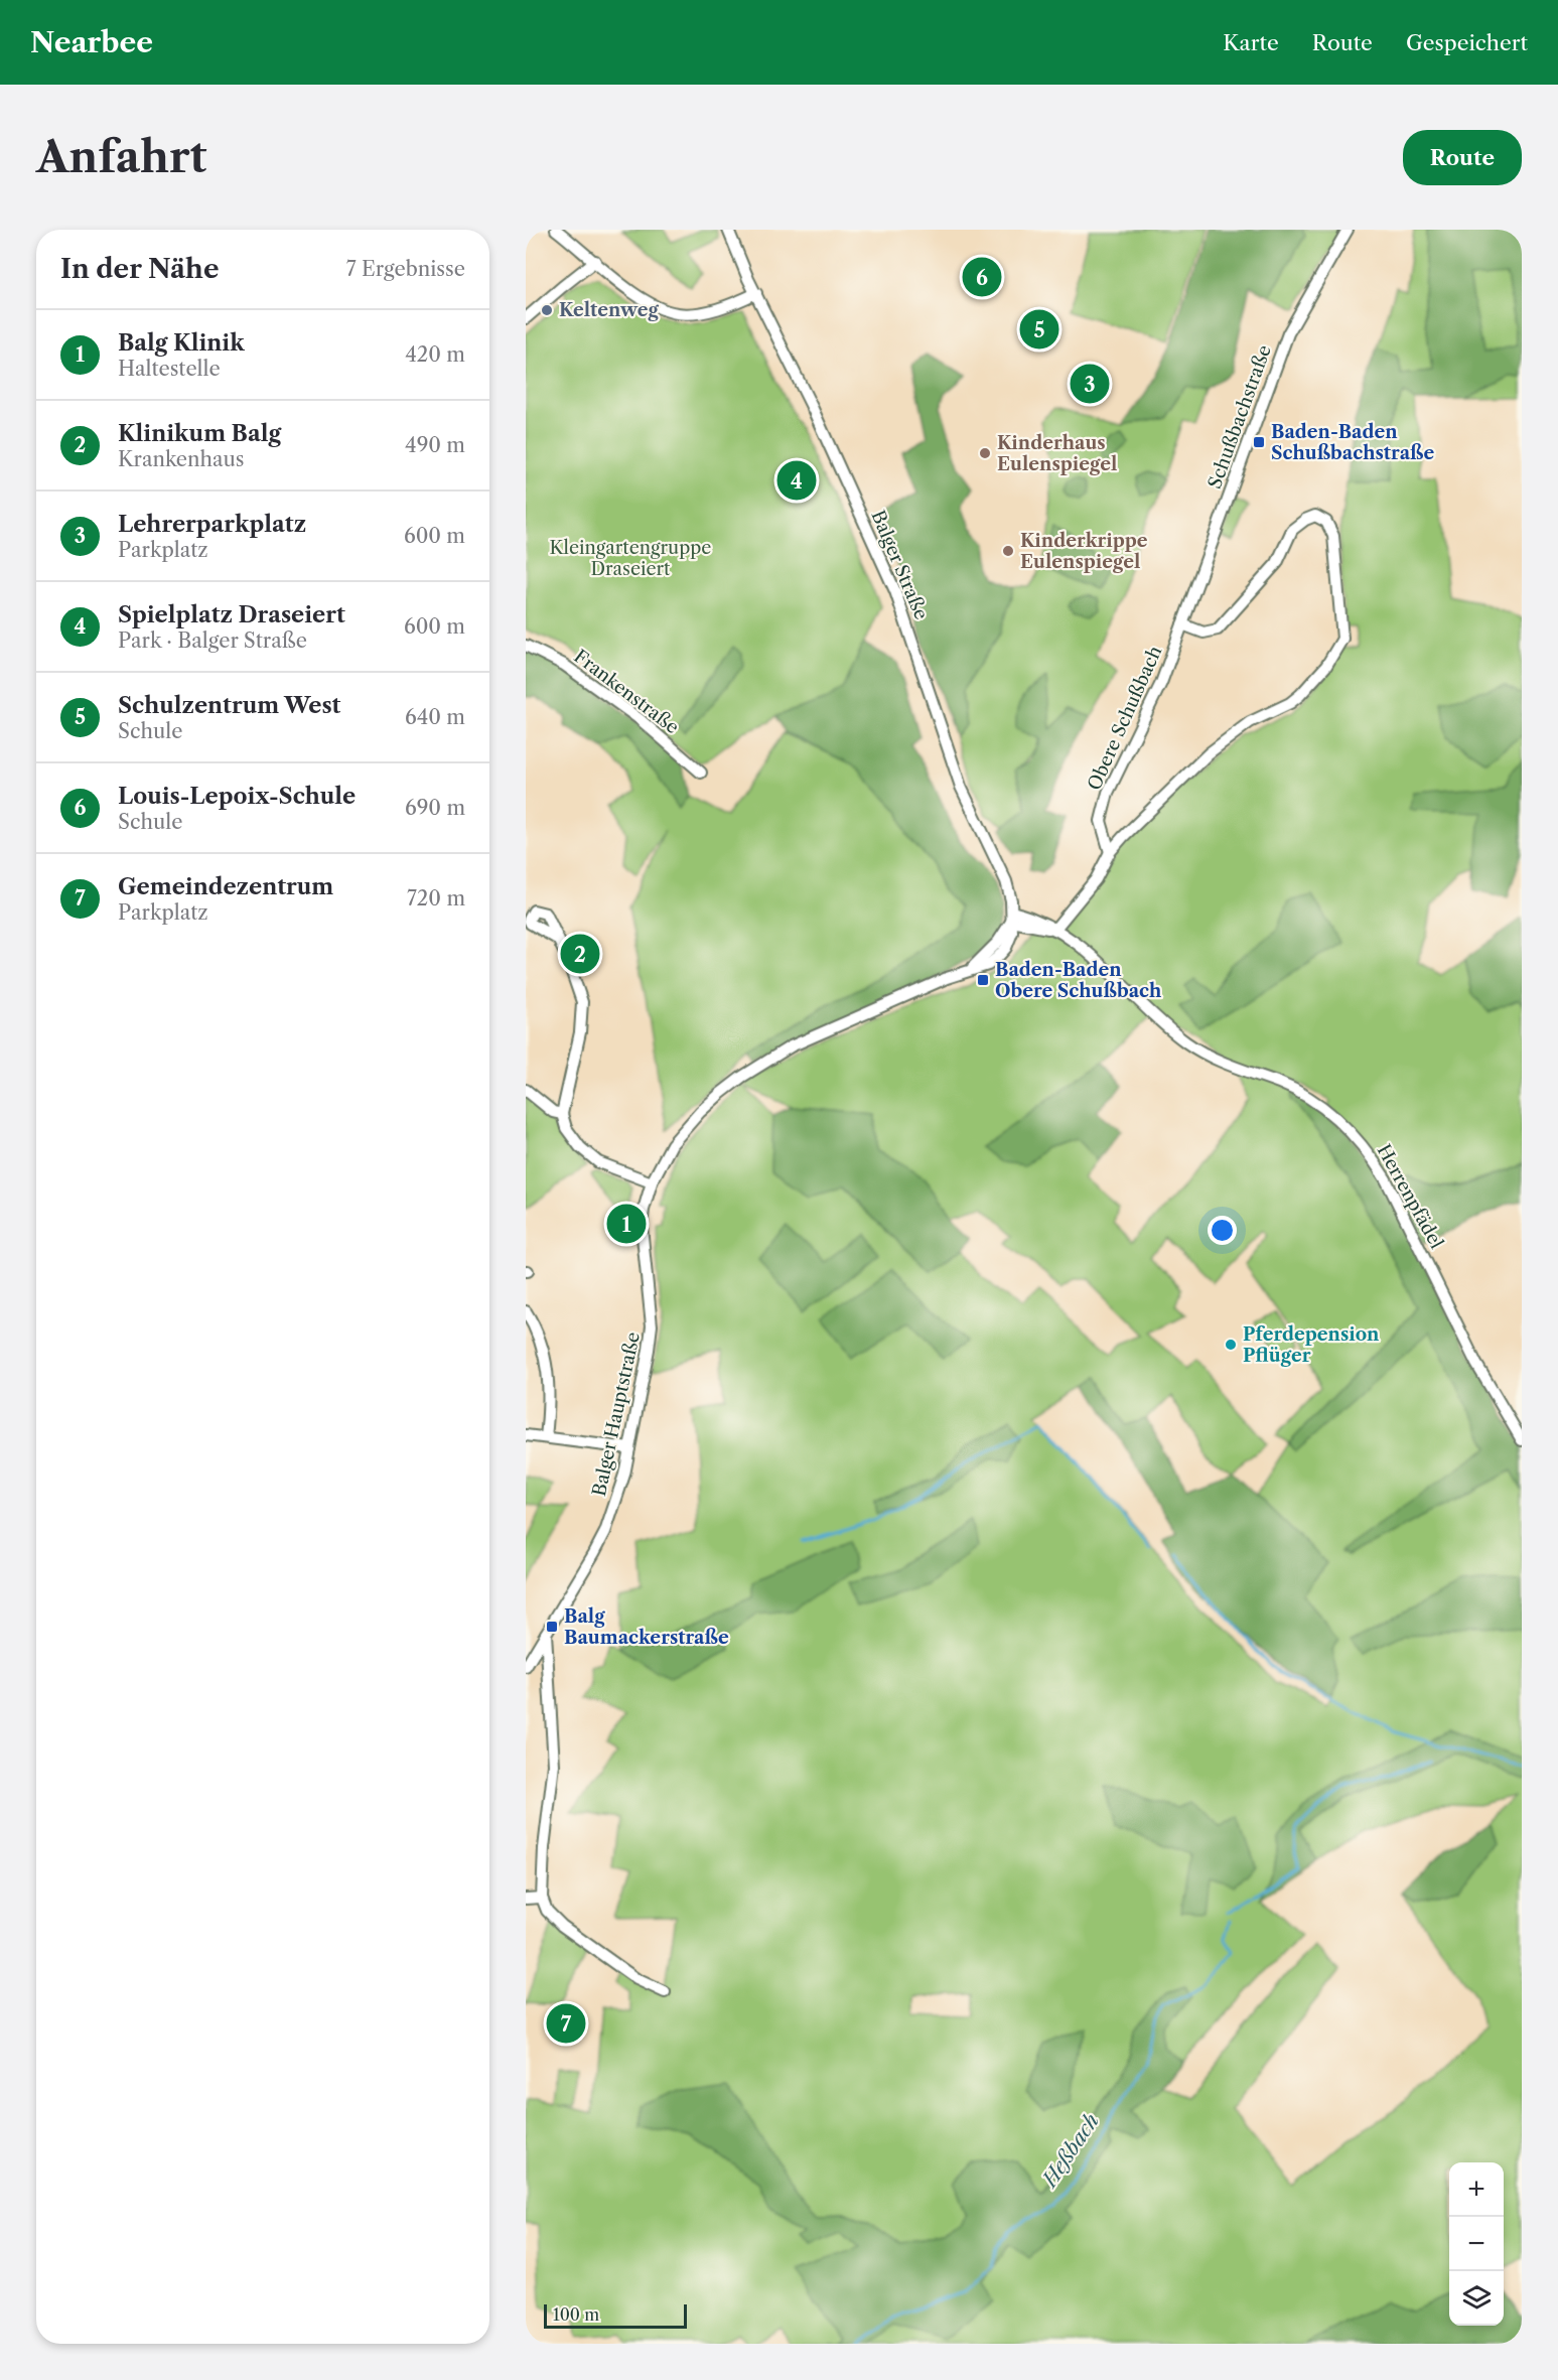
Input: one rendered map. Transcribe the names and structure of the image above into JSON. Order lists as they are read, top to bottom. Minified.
{"streets":{"street":["Schußbachstraße","Balger Straße","Frankenstraße","Obere Schußbach","Herrenpfädel","Balger Hauptstraße"]},"crossings":[["Schußbachstraße","Obere Schußbach"],["Balger Straße","Herrenpfädel"],["Balger Straße","Balger Hauptstraße"]],"water":["Heßbach"],"parks":["Kleingartengruppe Draseiert"],"places":{"other":["Keltenweg","Kinderhaus Eulenspiegel","Kinderkrippe Eulenspiegel","Pferdepension Pflüger"],"transit":["Baden-Baden Schußbachstraße","Baden-Baden Obere Schußbach","Balg Baumackerstraße"]},"scale_bar":"100 m","page":{"header":"Nearbee","nav":["Karte","Route","Gespeichert"],"buttons":"Route","title":"Anfahrt","heading":["In der Nähe","7 Ergebnisse"],"pins":["6","5","3","4","2","1","7"],"list":[{"mark":"1","name":"Balg Klinik","note":"Haltestelle","value":"420 m"},{"mark":"2","name":"Klinikum Balg","note":"Krankenhaus","value":"490 m"},{"mark":"3","name":"Lehrerparkplatz","note":"Parkplatz","value":"600 m"},{"mark":"4","name":"Spielplatz Draseiert","note":"Park · Balger Straße","value":"600 m"},{"mark":"5","name":"Schulzentrum West","note":"Schule","value":"640 m"},{"mark":"6","name":"Louis-Lepoix-Schule","note":"Schule","value":"690 m"},{"mark":"7","name":"Gemeindezentrum","note":"Parkplatz","value":"720 m"}],"map_buttons":["+","−"],"scale":"100 m"}}
